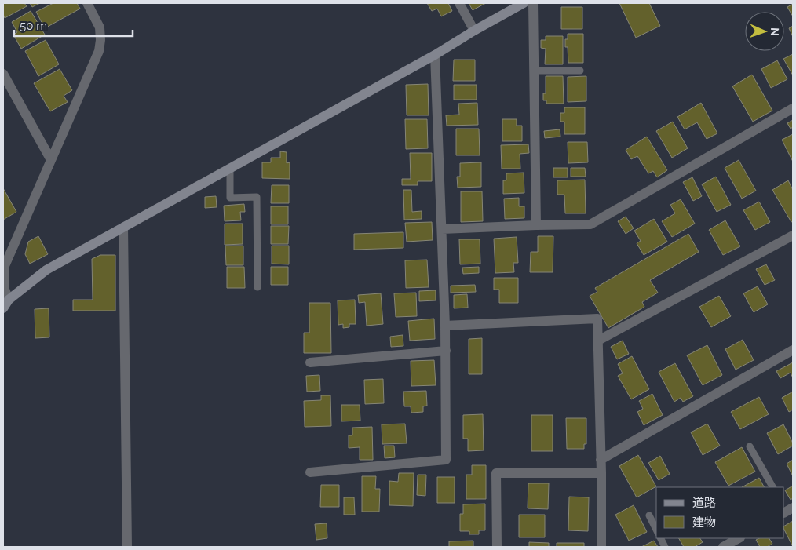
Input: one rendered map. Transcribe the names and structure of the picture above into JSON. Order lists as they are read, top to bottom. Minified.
{"legend":["道路","建物"],"scale_bar":"50 m","north":"right"}
